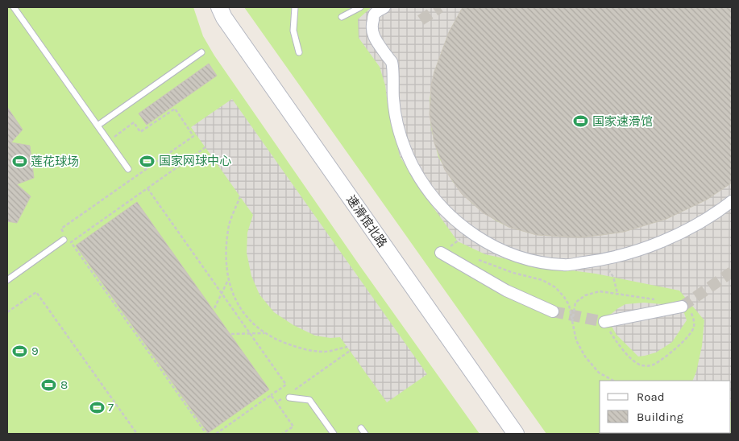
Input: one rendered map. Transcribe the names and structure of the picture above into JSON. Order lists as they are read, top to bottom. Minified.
{"streets":{"street":["速滑馆北路"]},"places":{"sports":["国家速滑馆","国家网球中心","莲花球场","9","8","7"]},"legend":["Road","Building"]}
